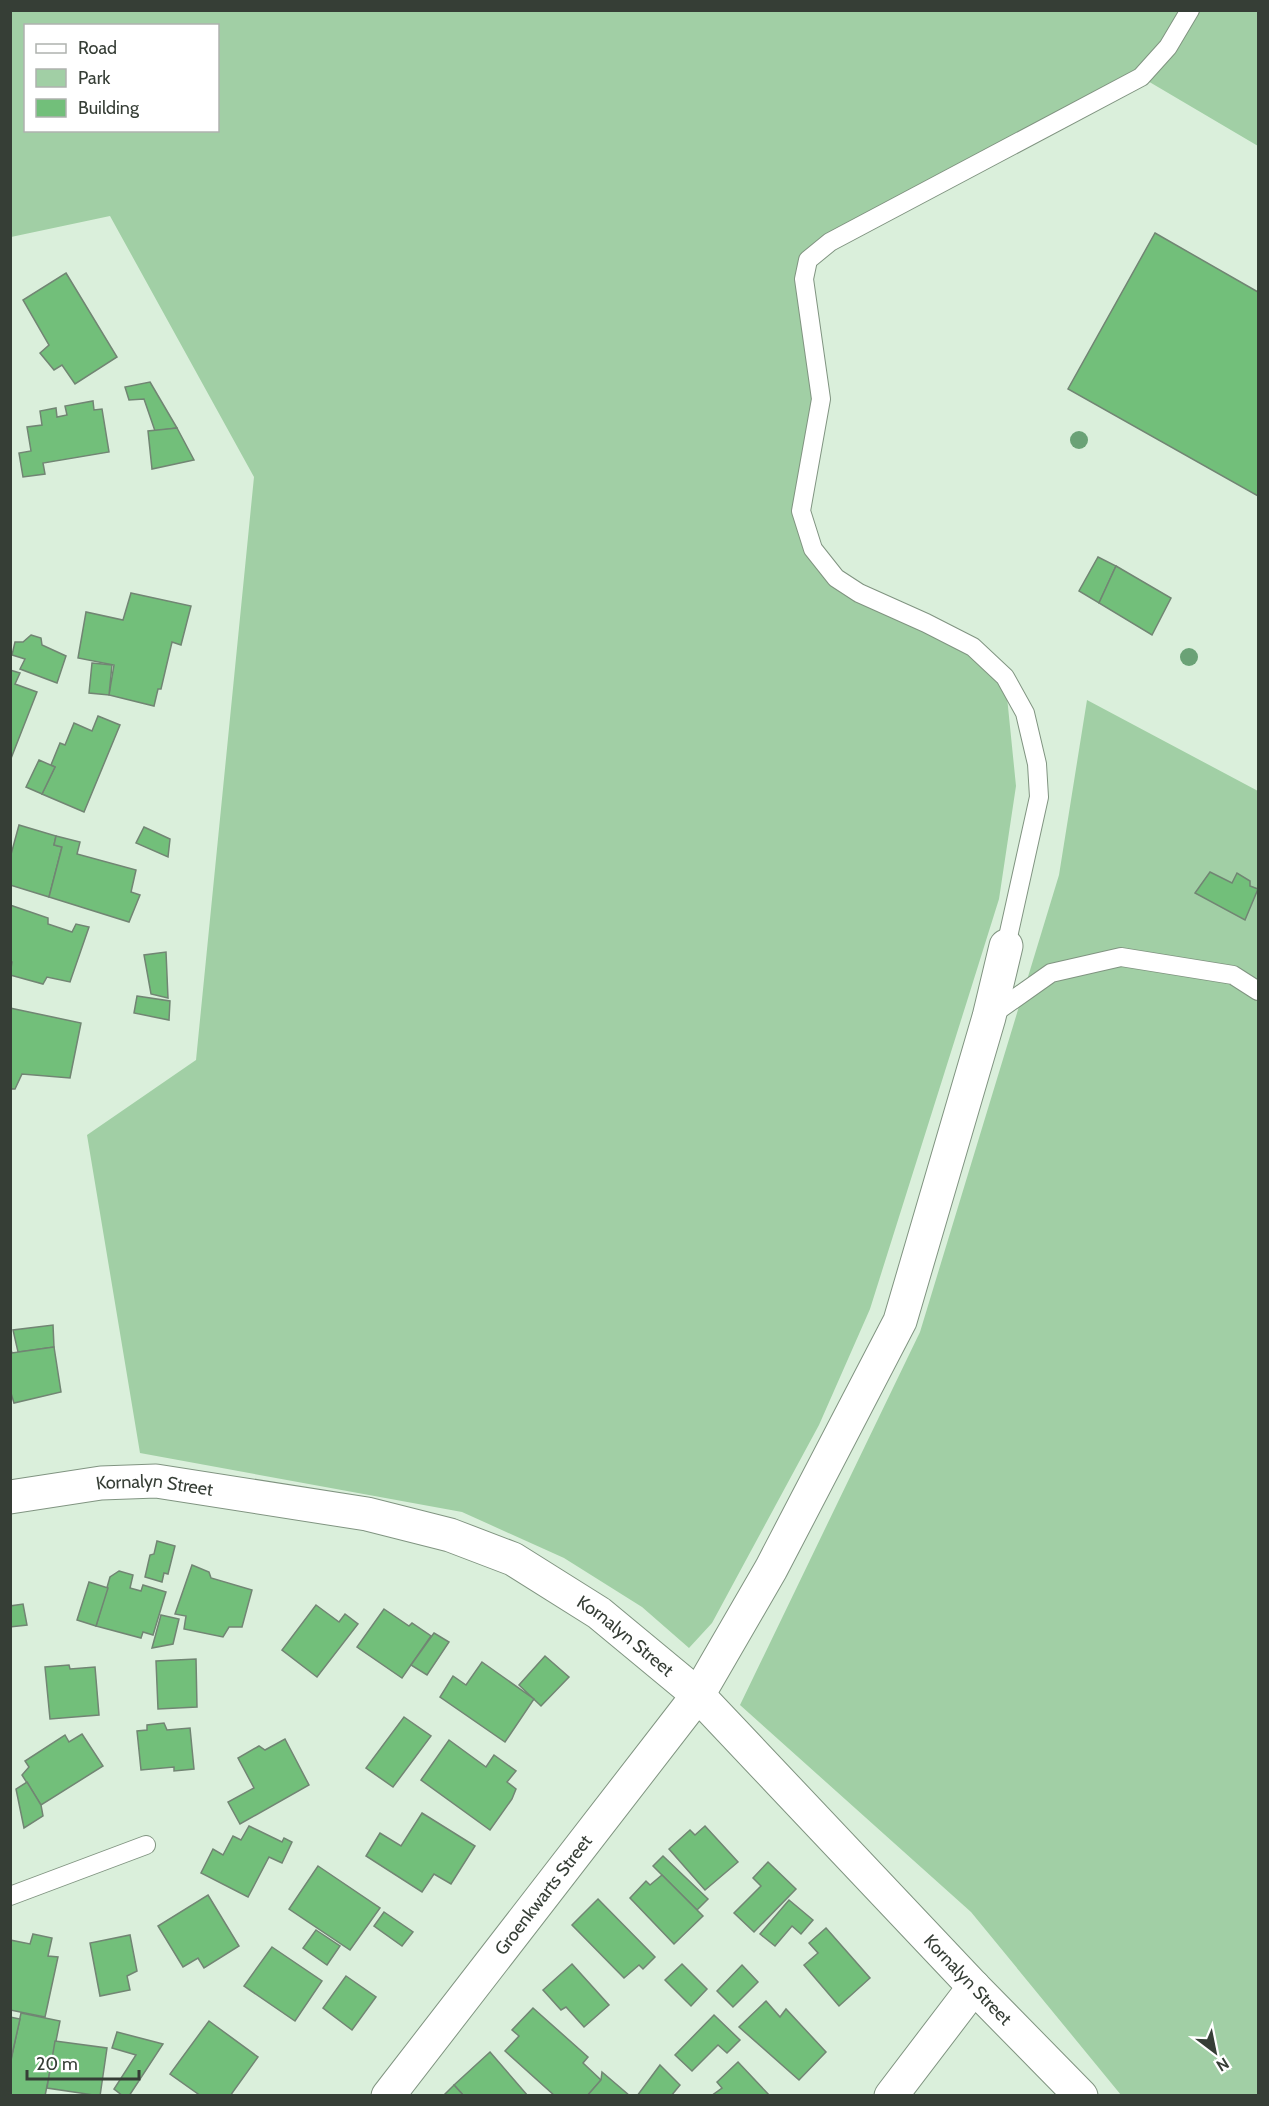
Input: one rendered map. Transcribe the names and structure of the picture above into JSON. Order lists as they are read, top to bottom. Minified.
{"streets":{"street":["Kornalyn Street","Groenkwarts Street"]},"crossings":[["Kornalyn Street","Groenkwarts Street"]],"legend":["Road","Park","Building"],"scale_bar":"20 m","north":"bottom right"}
